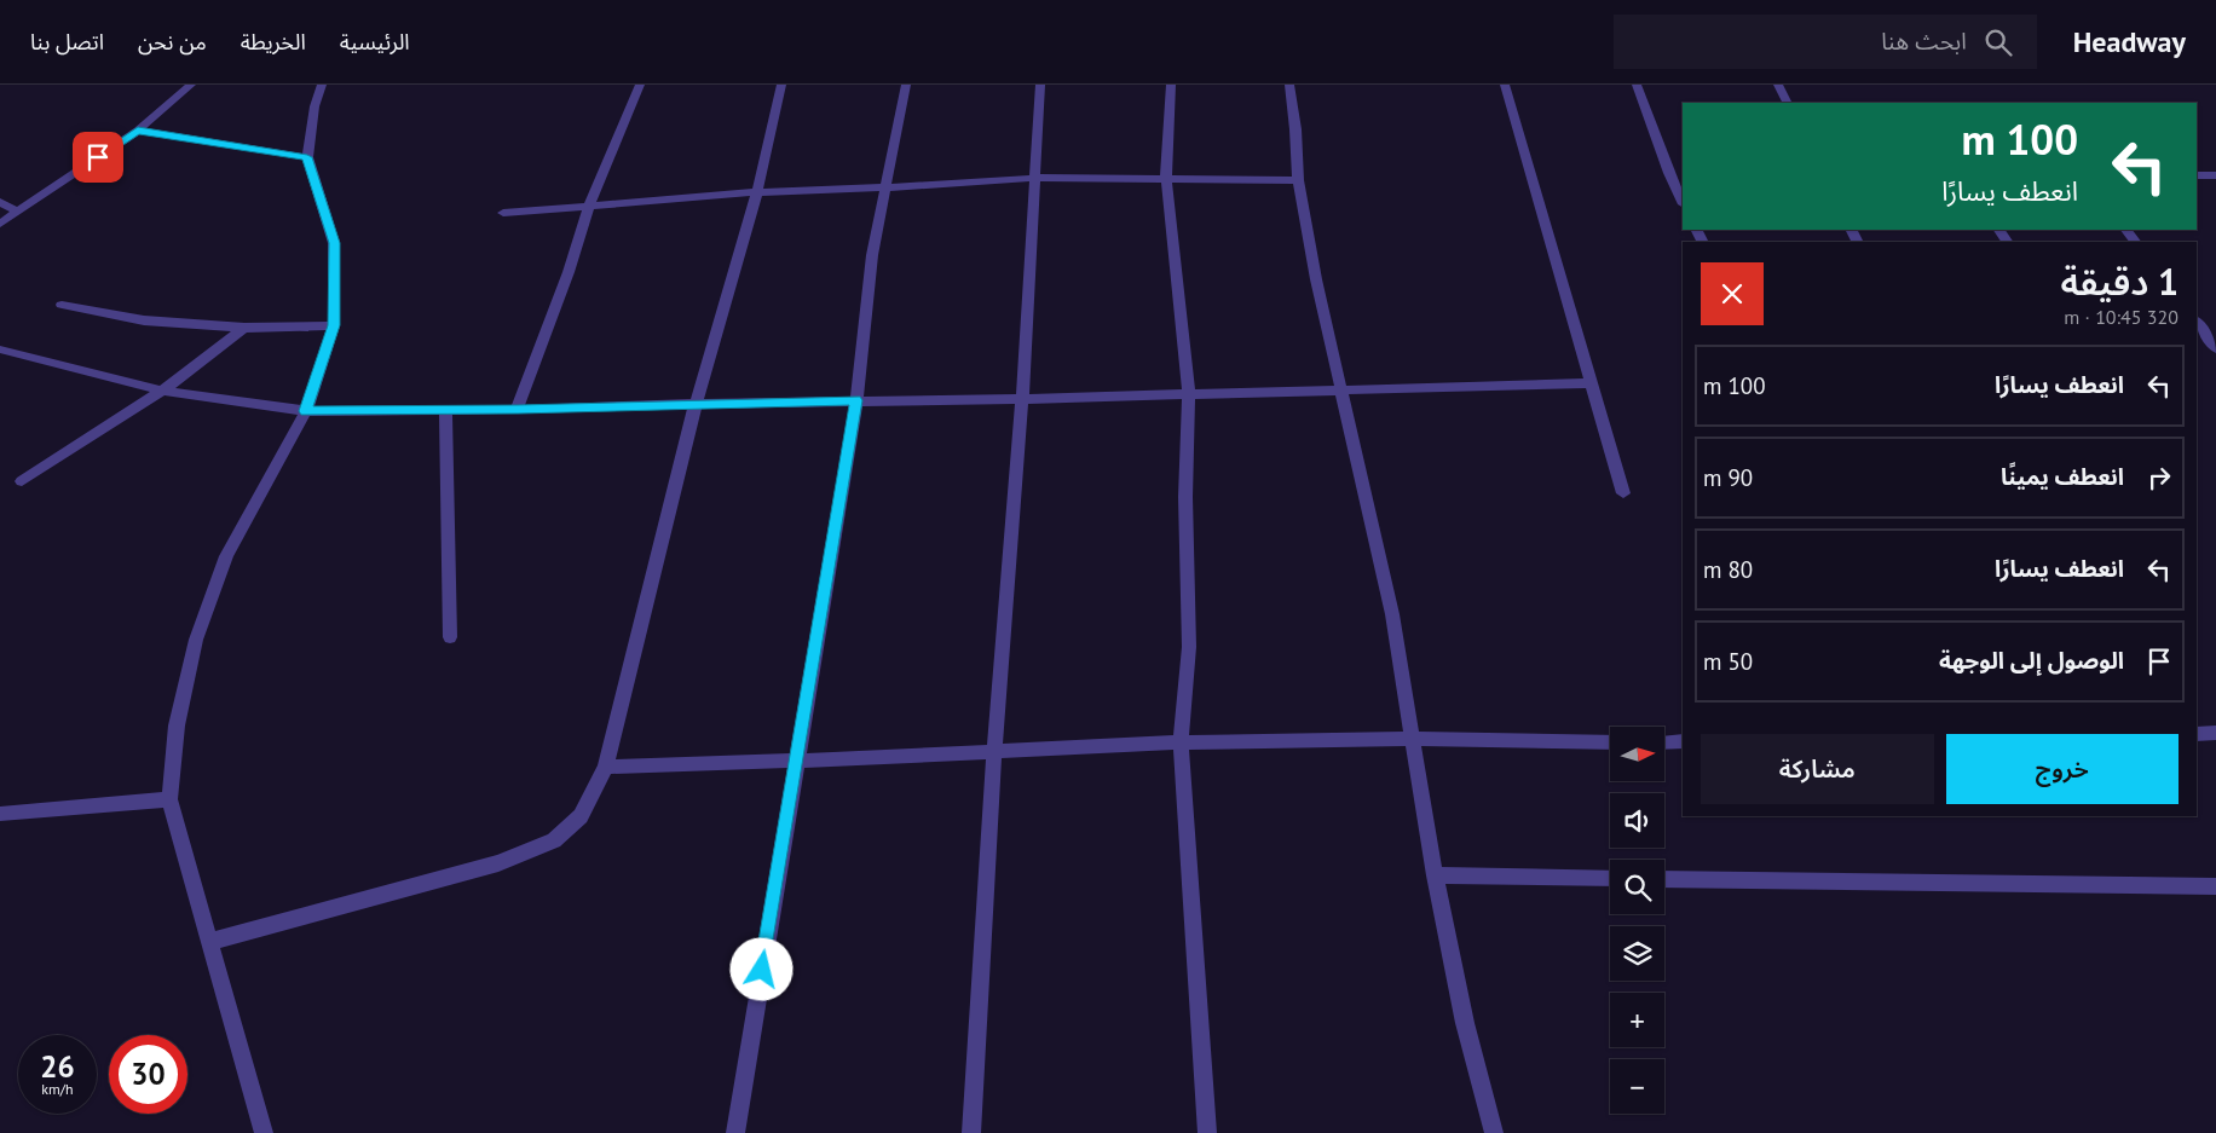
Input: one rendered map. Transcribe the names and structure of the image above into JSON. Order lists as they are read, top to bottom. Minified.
{"north":"right","page":{"header":"Headway","search":"ابحث هنا","nav":["الرئيسية","الخريطة","من نحن","اتصل بنا"],"turn":["100 m","انعطف يسارًا"],"heading":["1 دقيقة","320 m · 10:45"],"list":[{"name":"انعطف يسارًا","value":"100 m"},{"name":"انعطف يمينًا","value":"90 m"},{"name":"انعطف يسارًا","value":"80 m"},{"name":"الوصول إلى الوجهة","value":"50 m"}],"buttons":["خروج","مشاركة"],"map_buttons":["+","−"],"speed":"26 km/h","limit":"30"}}
